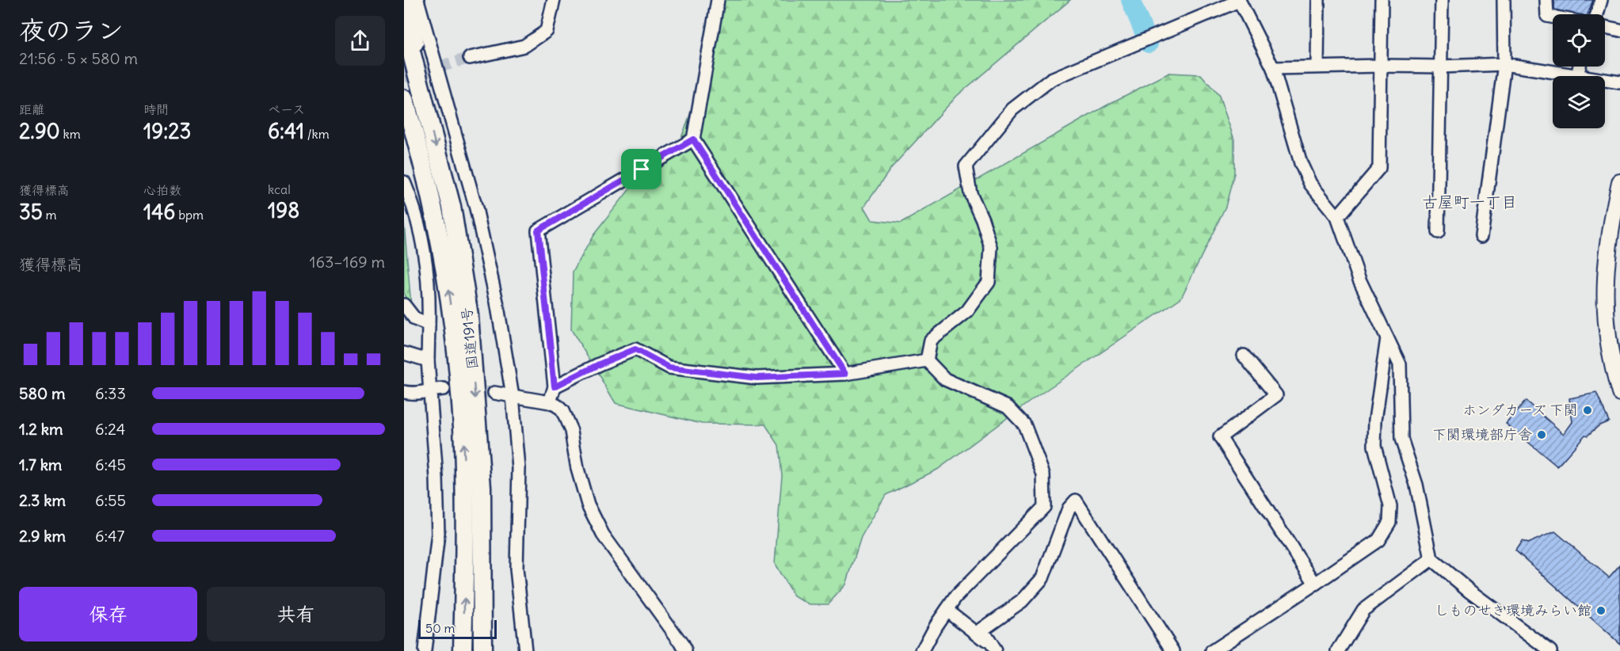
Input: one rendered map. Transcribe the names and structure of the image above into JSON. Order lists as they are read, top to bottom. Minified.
{"streets":{"highway":["国道191号"]},"districts":["古屋町一丁目"],"places":["ホンダカーズ 下関","下関環境部庁舎","しものせき環境みらい館"],"scale_bar":"50 m","page":{"heading":["夜のラン","21:56 · 5 × 580 m"],"stats":[["距離","2.90 km"],["時間","19:23"],["ペース","6:41 /km"],["獲得標高","35 m"],["心拍数","146 bpm"],["kcal","198"]],"chart":["獲得標高","163–169 m"],"list":[{"name":"580 m","note":"6:33"},{"name":"1.2 km","note":"6:24"},{"name":"1.7 km","note":"6:45"},{"name":"2.3 km","note":"6:55"},{"name":"2.9 km","note":"6:47"}],"buttons":["保存","共有"],"scale":"50 m"}}
